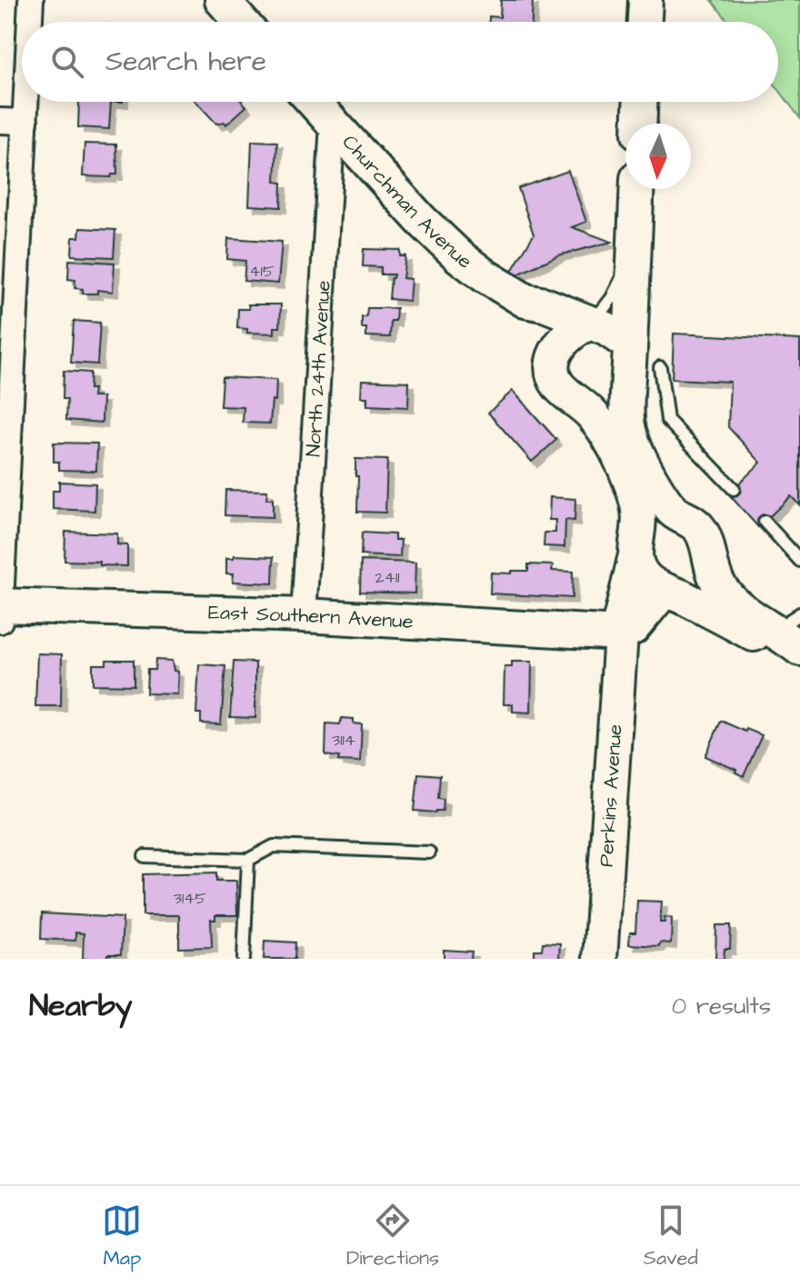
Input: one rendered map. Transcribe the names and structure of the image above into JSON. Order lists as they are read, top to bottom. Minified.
{"streets":{"main road":["Churchman Avenue","East Southern Avenue","Perkins Avenue"],"street":["North 24th Avenue"]},"crossings":[["Churchman Avenue","North 24th Avenue"],["Churchman Avenue","Perkins Avenue"],["North 24th Avenue","East Southern Avenue"],["East Southern Avenue","Perkins Avenue"]],"house_numbers":["415","2411","3114","3145"],"north":"bottom","page":{"search":"Search here","heading":["Nearby","0 results"],"nav":["Map","Directions","Saved"]}}
